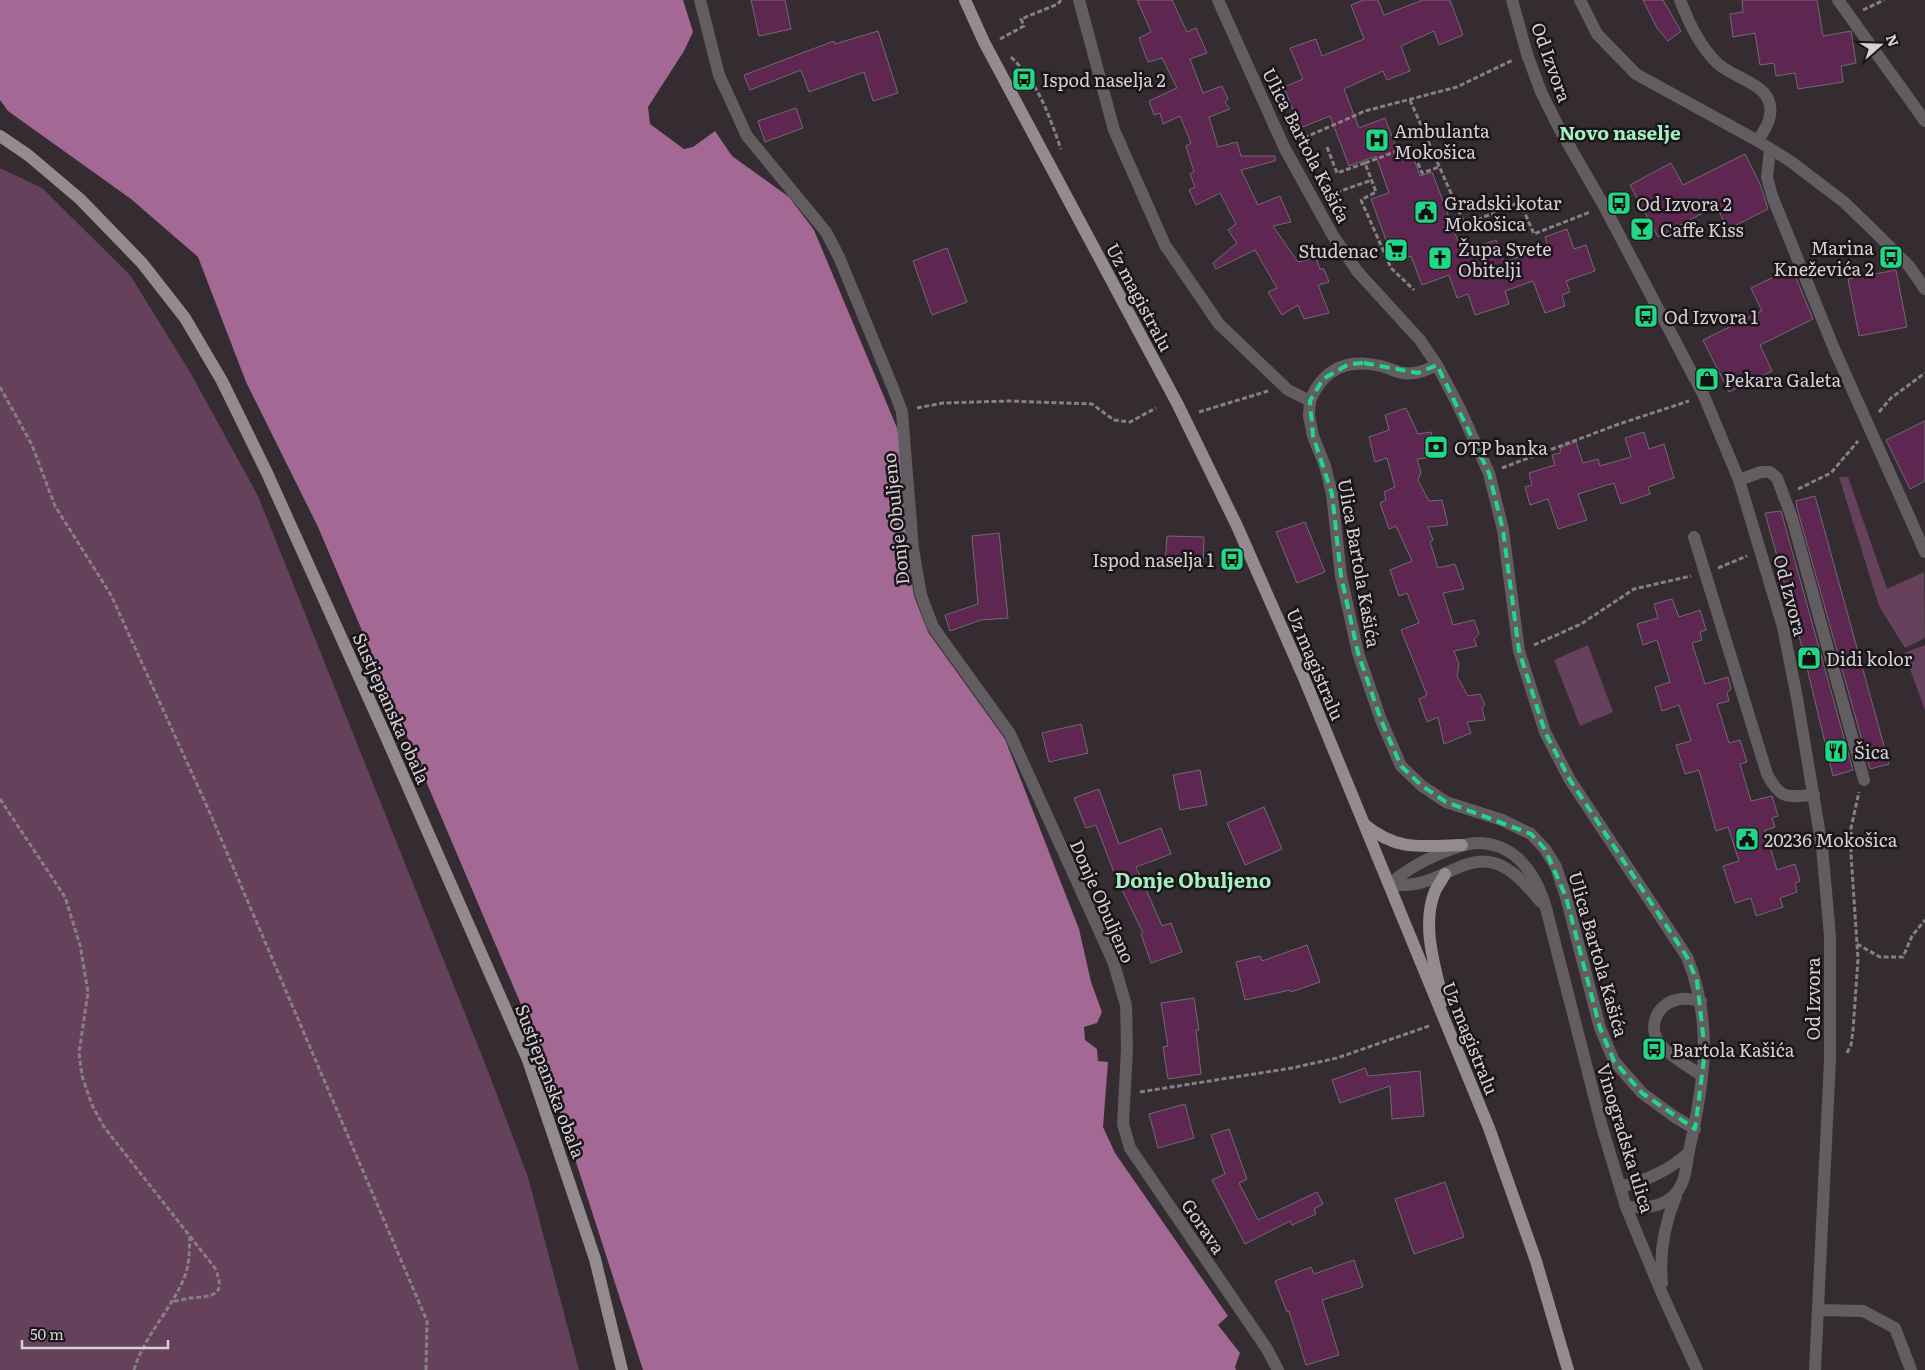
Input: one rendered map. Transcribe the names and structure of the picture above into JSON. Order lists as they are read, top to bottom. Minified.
{"streets":{"main road":["Uz magistralu","Sustjepanska obala"],"street":["Od Izvora","Ulica Bartola Kašića","Donje Obuljeno","Vinogradska ulica","Gorava"]},"crossings":[["Ulica Bartola Kašića","Vinogradska ulica"],["Uz magistralu","Vinogradska ulica"],["Donje Obuljeno","Gorava"]],"districts":["Novo naselje","Donje Obuljeno"],"places":{"bus stop":["Ispod naselja 2","Od Izvora 2","Marina Kneževića 2","Od Izvora 1","Ispod naselja 1","Bartola Kašića"],"hospital":["Ambulanta Mokošica"],"public building":["Gradski kotar Mokošica","20236 Mokošica"],"bar":["Caffe Kiss"],"supermarket":["Studenac"],"church":["Župa Svete Obitelji"],"shop":["Pekara Galeta","Didi kolor"],"bank":["OTP banka"],"restaurant":["Šica"]},"scale_bar":"50 m","north":"right"}
